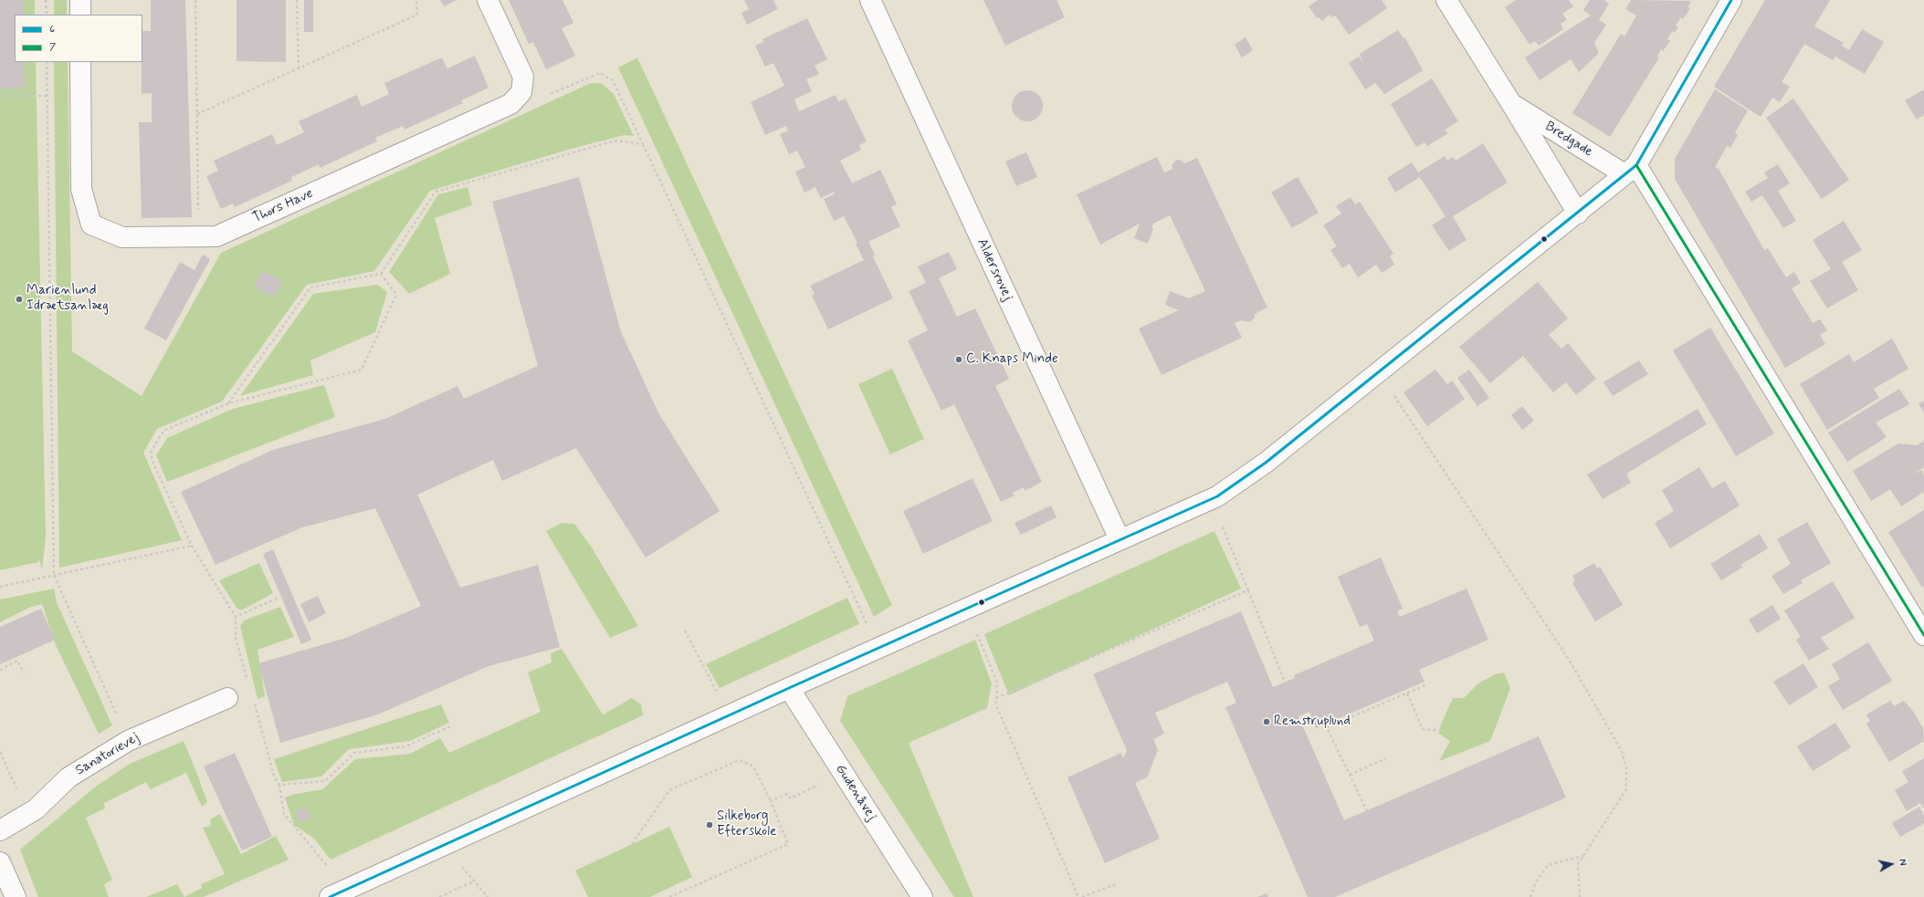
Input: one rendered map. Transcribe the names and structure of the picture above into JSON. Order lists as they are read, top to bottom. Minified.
{"streets":{"street":["Bredgade","Thors Have","Aldersrovej","Sanatorievej","Gudenåvej"]},"places":["Marienlund Idrætsanlæg","C. Knaps Minde","Remstruplund","Silkeborg Efterskole"],"lines":["transit line 6","transit line 7"],"legend":["6","7"],"north":"right"}
